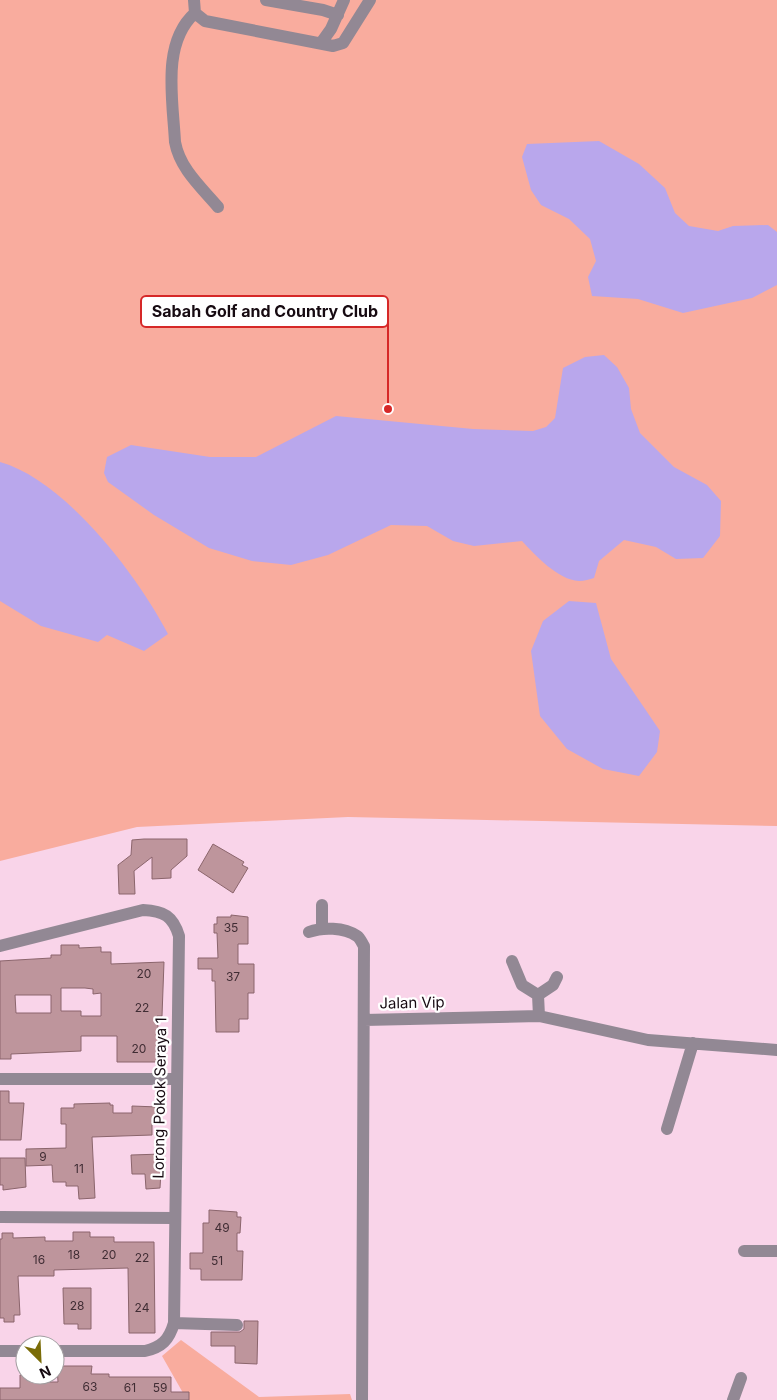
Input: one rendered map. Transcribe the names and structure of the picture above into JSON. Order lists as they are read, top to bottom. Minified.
{"streets":{"street":["Jalan Vip","Lorong Pokok Seraya 1"]},"places":["Sabah Golf and Country Club"],"house_numbers":["35","20","37","22","20","9","11","49","18","20","22","16","51","28","24","63","61","59"],"north":"bottom right"}
